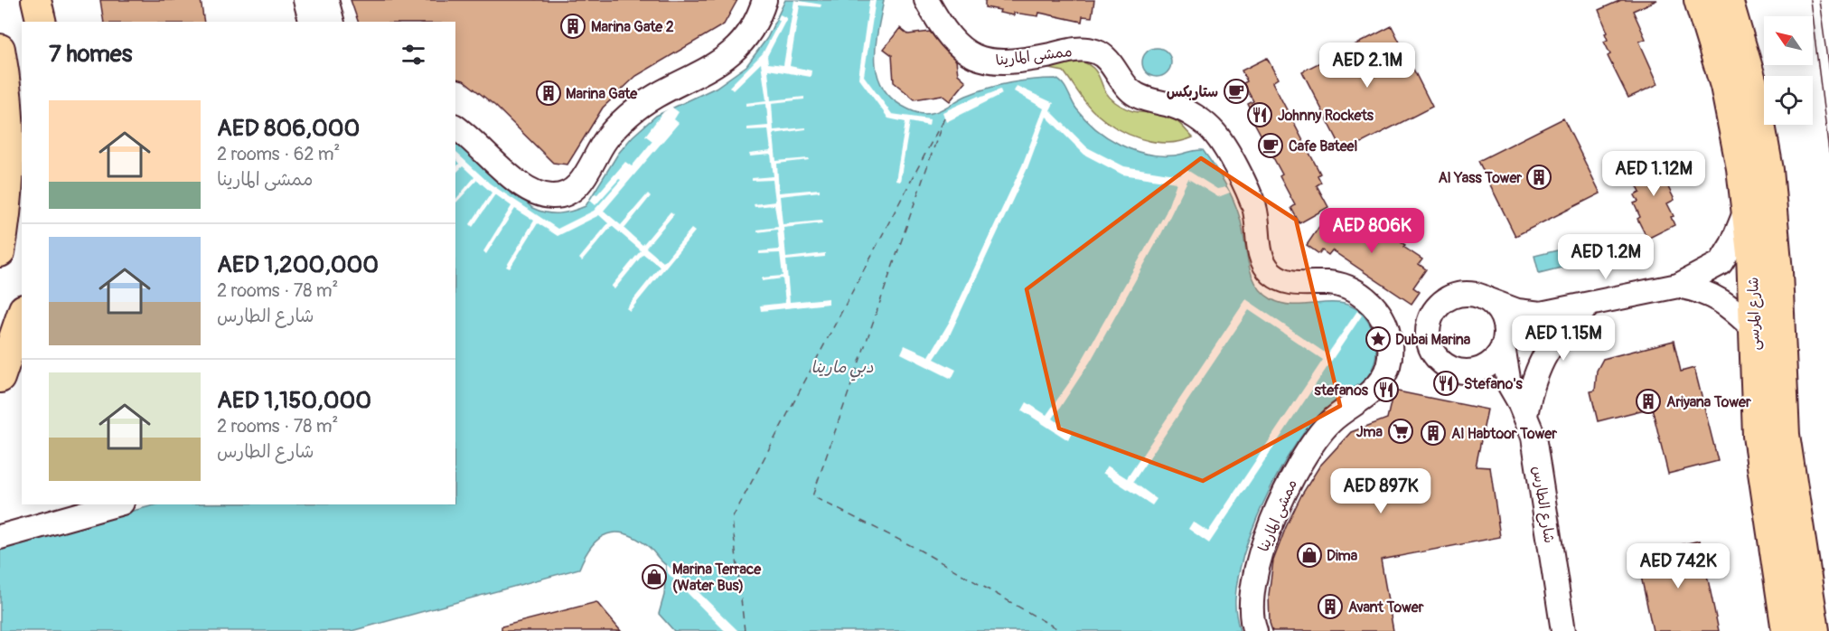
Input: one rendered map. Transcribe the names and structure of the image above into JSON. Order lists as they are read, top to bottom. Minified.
{"streets":{"main road":["شارع المرسى"],"street":["ممشى المارينا","شارع الطارس"]},"water":["دبي مارينا"],"places":{"building":["Marina Gate 2","Marina Gate","Al Yass Tower","Ariyana Tower","Al Habtoor Tower","Avant Tower"],"cafe":["ستاربكس","Cafe Bateel"],"restaurant":["Johnny Rockets","Stefano's","stefanos"],"place":["Dubai Marina"],"supermarket":["Jma"],"shop":["Dima","Marina Terrace (Water Bus)"]},"north":"top left","page":{"heading":"7 homes","price":["AED 2.1M","AED 1.12M","AED 806K","AED 1.2M","AED 1.15M","AED 897K","AED 742K"],"list":[{"name":"AED 806,000","note":"2 rooms · 62 m² · ممشى المارينا"},{"name":"AED 1,200,000","note":"2 rooms · 78 m² · شارع الطارس"},{"name":"AED 1,150,000","note":"2 rooms · 78 m² · شارع الطارس"}]}}
